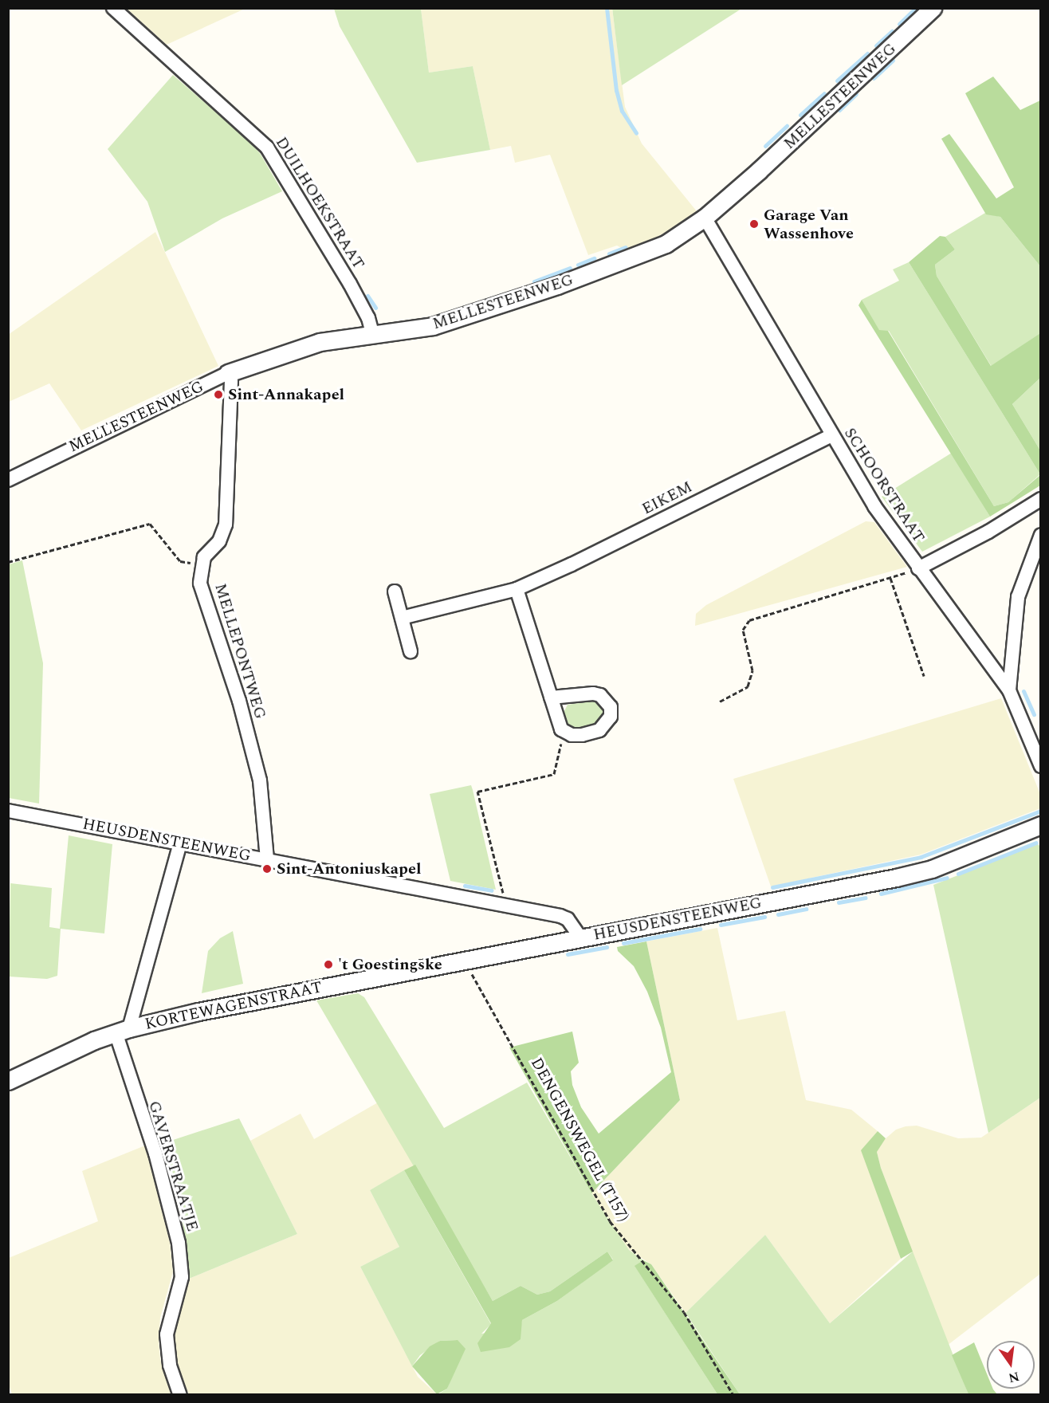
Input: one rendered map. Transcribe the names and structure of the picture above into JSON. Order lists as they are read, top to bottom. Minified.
{"streets":{"street":["MELLESTEENWEG","DUILHOEKSTRAAT","SCHOORSTRAAT","EIKEM","MELLEPONTWEG","HEUSDENSTEENWEG","KORTEWAGENSTRAAT","GAVERSTRAATJE"],"path":["DENGENSWEGEL (T157)"]},"crossings":[["MELLESTEENWEG","DUILHOEKSTRAAT"],["MELLESTEENWEG","SCHOORSTRAAT"],["SCHOORSTRAAT","EIKEM"],["MELLEPONTWEG","HEUSDENSTEENWEG"],["HEUSDENSTEENWEG","KORTEWAGENSTRAAT"],["KORTEWAGENSTRAAT","DENGENSWEGEL (T157)"],["KORTEWAGENSTRAAT","GAVERSTRAATJE"]],"places":["Garage Van Wassenhove","Sint-Annakapel","Sint-Antoniuskapel","'t Goestingske"],"north":"bottom"}
